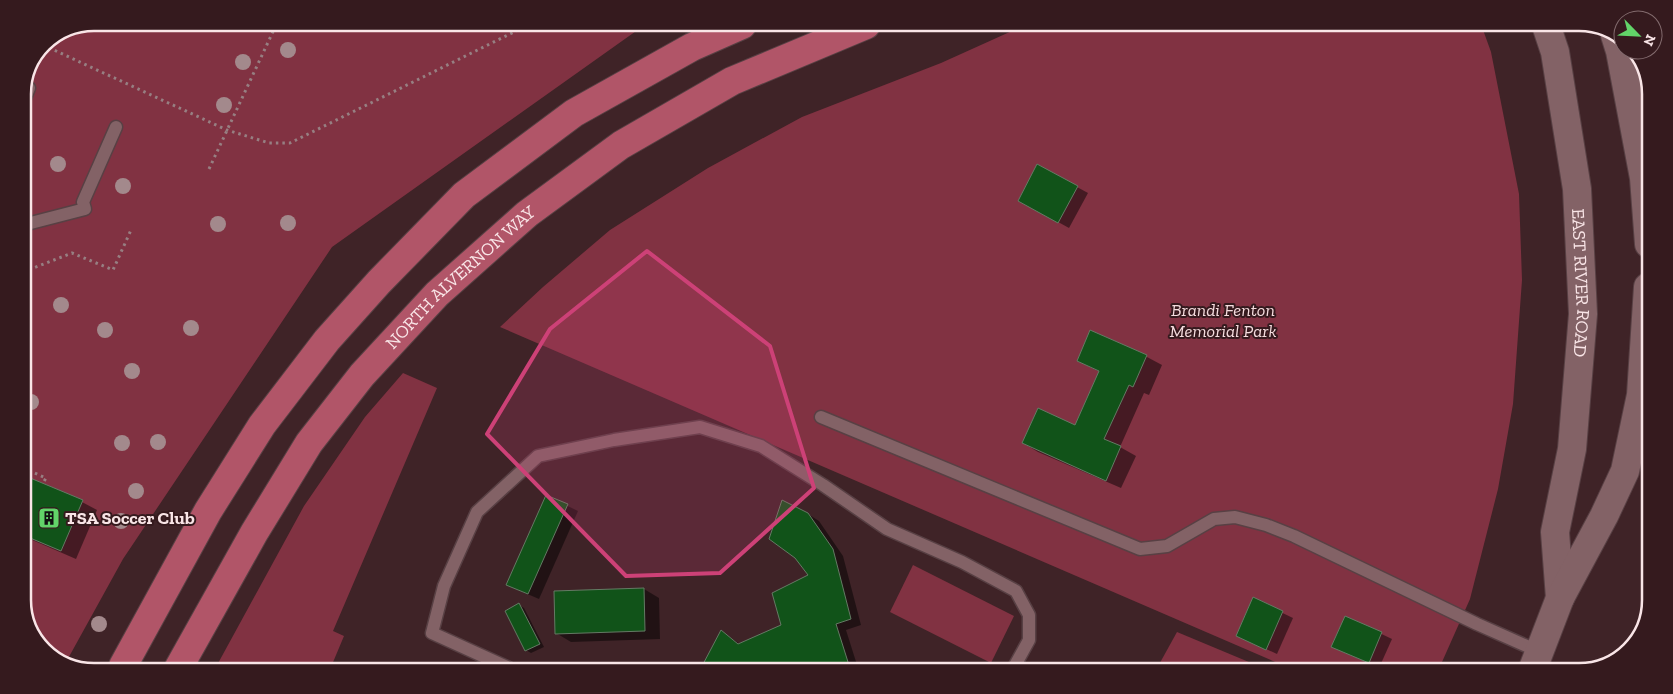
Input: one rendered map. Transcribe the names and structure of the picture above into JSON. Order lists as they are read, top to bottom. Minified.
{"streets":{"main road":["NORTH ALVERNON WAY"],"street":["EAST RIVER ROAD"]},"parks":["Brandi Fenton Memorial Park"],"places":{"building":["TSA Soccer Club"]},"north":"bottom right"}
